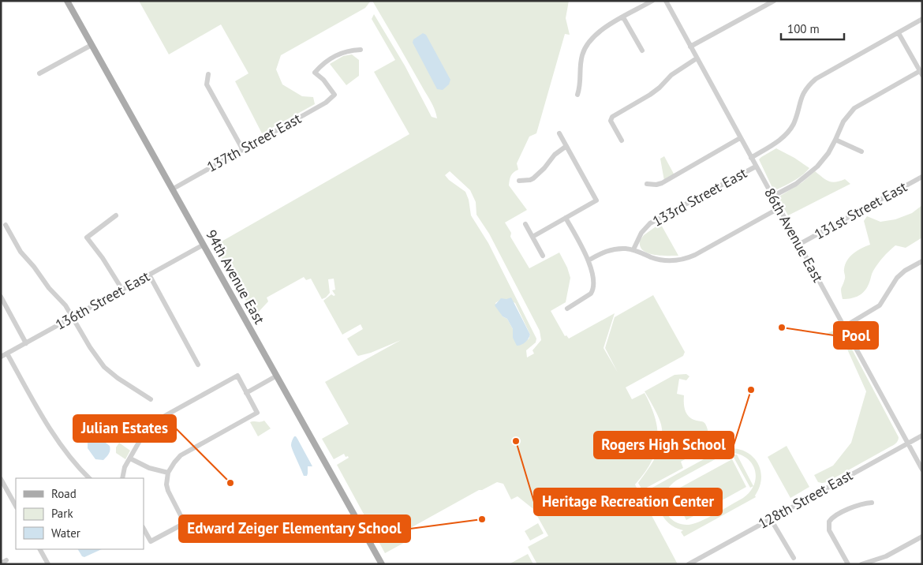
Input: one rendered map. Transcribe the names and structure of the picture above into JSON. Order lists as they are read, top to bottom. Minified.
{"streets":{"main road":["94th Avenue East"],"street":["137th Street East","133rd Street East","131st Street East","86th Avenue East","136th Street East","128th Street East"]},"crossings":[["137th Street East","94th Avenue East"],["133rd Street East","86th Avenue East"],["131st Street East","86th Avenue East"],["86th Avenue East","128th Street East"],["94th Avenue East","136th Street East"]],"places":["Pool","Rogers High School","Heritage Recreation Center","Julian Estates","Edward Zeiger Elementary School"],"legend":["Road","Park","Water"],"scale_bar":"100 m"}
